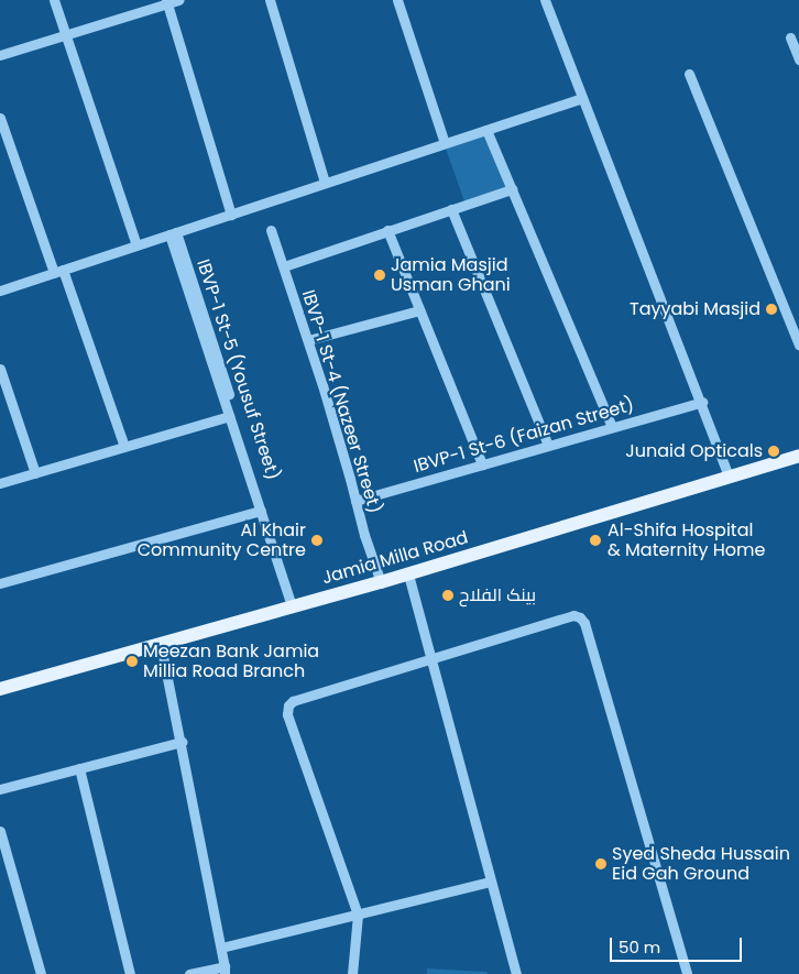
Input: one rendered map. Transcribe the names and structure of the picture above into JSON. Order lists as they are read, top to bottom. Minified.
{"streets":{"main road":["Jamia Milla Road"],"street":["IBVP-1 St-5 (Yousuf Street)","IBVP-1 St-4 (Nazeer Street)","IBVP-1 St-6 (Faizan Street)"]},"crossings":[["IBVP-1 St-4 (Nazeer Street)","IBVP-1 St-6 (Faizan Street)"],["IBVP-1 St-4 (Nazeer Street)","Jamia Milla Road"]],"places":["Jamia Masjid Usman Ghani","Tayyabi Masjid","Junaid Opticals","Al Khair Community Centre","Al-Shifa Hospital & Maternity Home","بینک الفلاح","Meezan Bank Jamia Millia Road Branch","Syed Sheda Hussain Eid Gah Ground"],"scale_bar":"50 m"}
